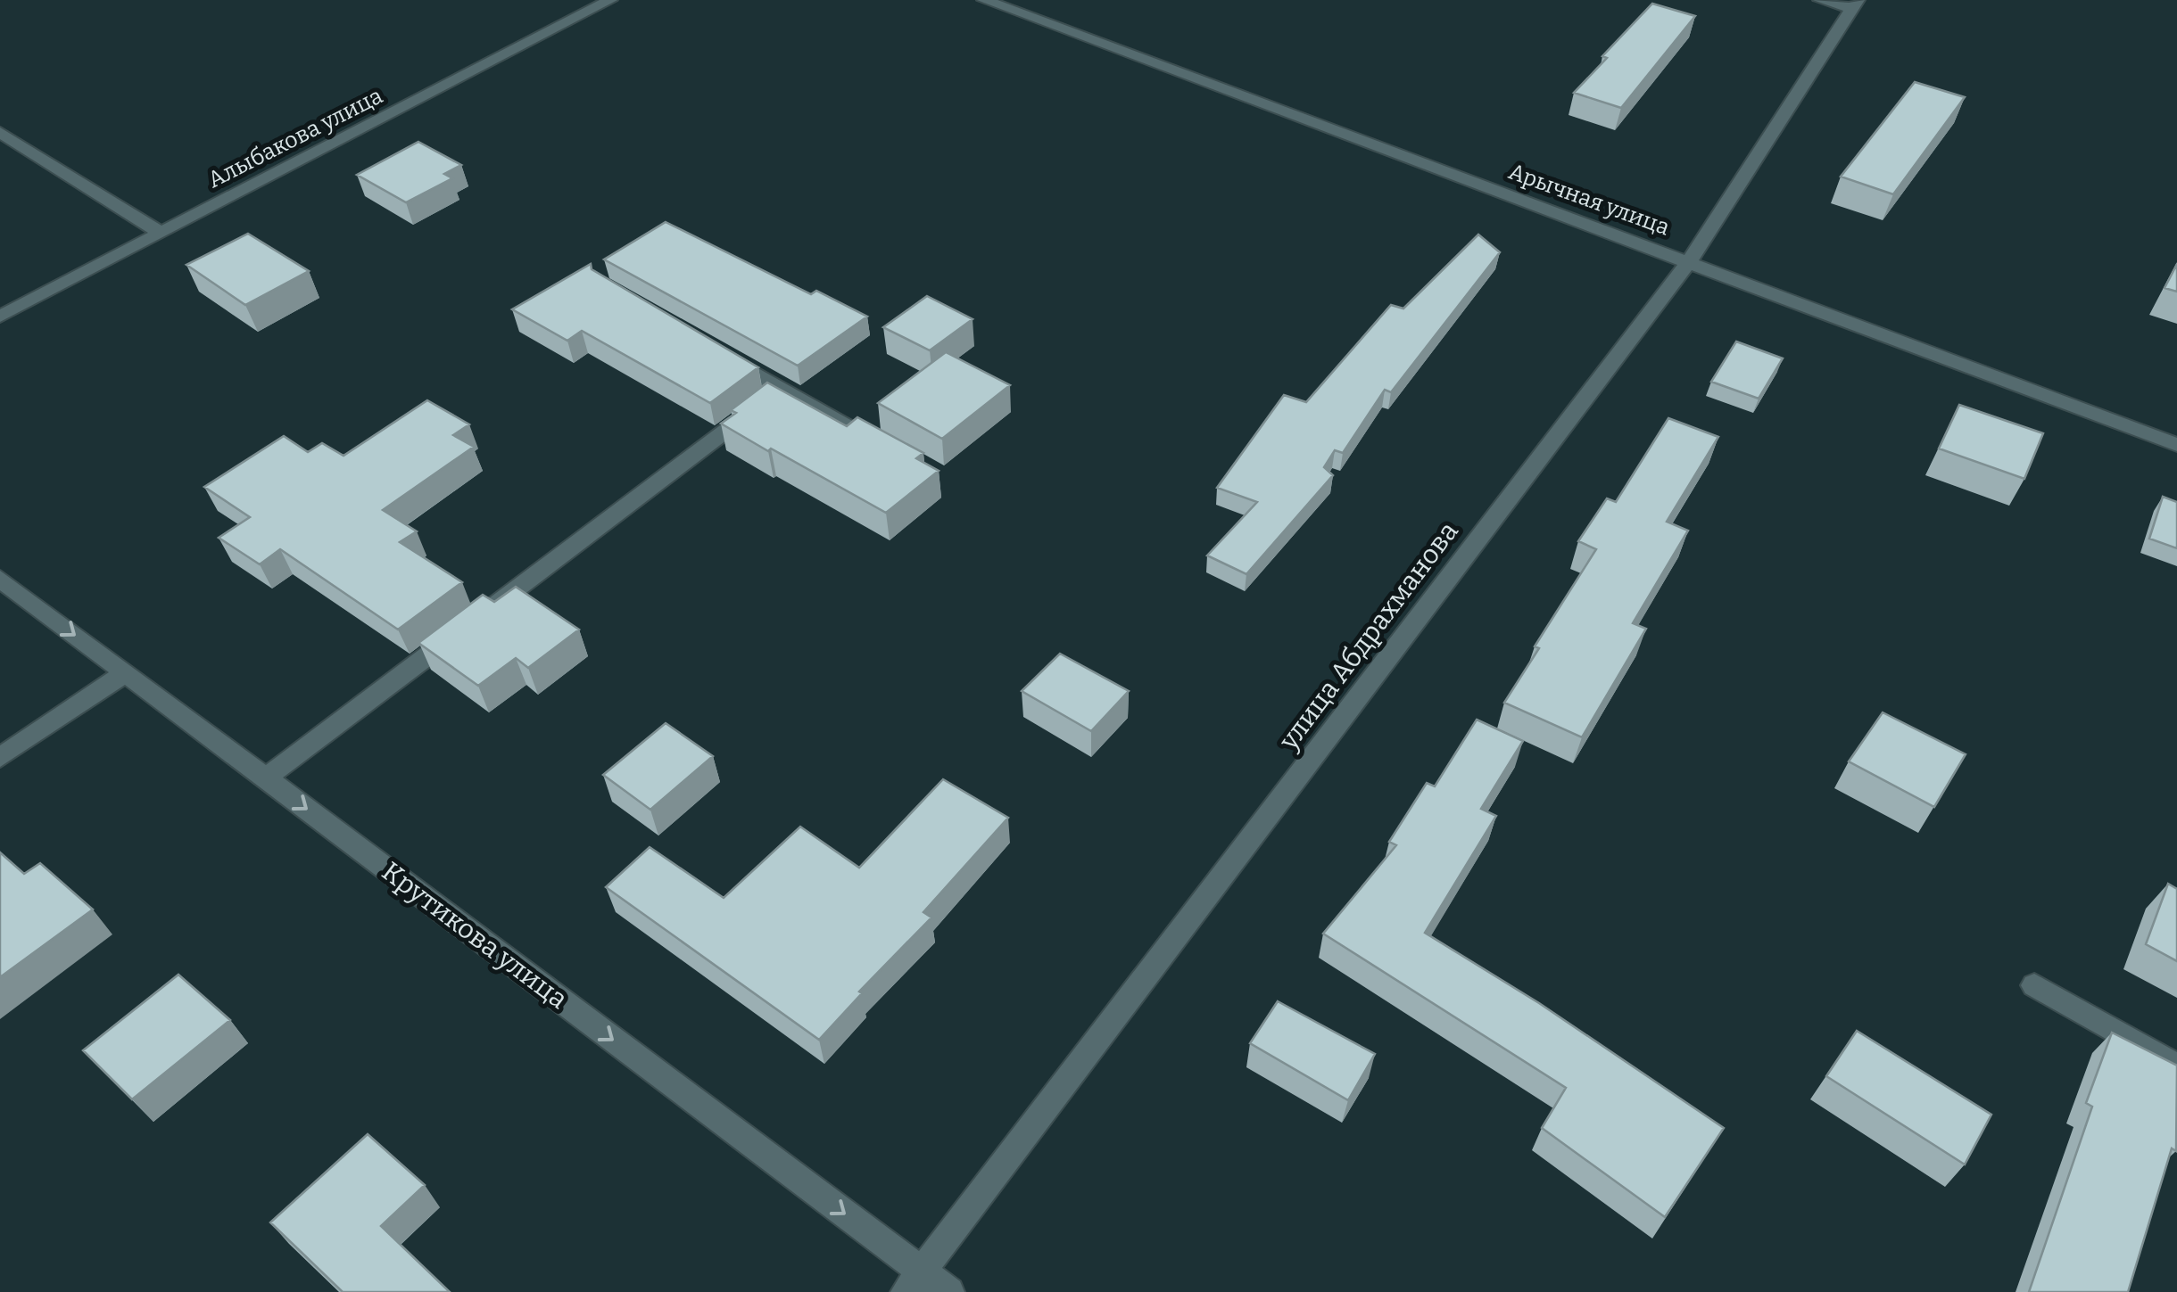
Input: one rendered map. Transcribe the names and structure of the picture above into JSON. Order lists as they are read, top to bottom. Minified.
{"streets":{"street":["Алыбакова улица","Арычная улица","улица Абдрахманова","Крутикова улица"]},"crossings":[["Арычная улица","улица Абдрахманова"],["улица Абдрахманова","Крутикова улица"]],"one_way":["Крутикова улица"]}
